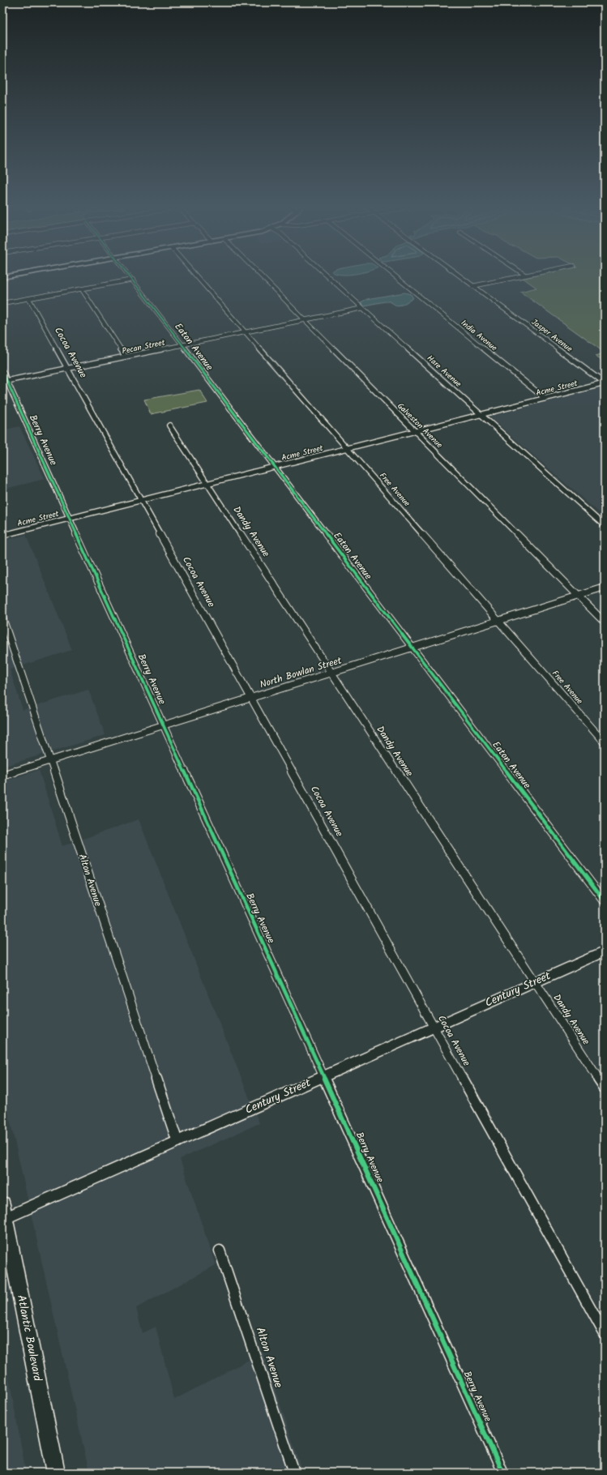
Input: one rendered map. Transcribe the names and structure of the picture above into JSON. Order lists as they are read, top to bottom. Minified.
{"streets":{"main road":["Atlantic Boulevard"],"street":["India Avenue","Jasper Avenue","Pecan Street","Eaton Avenue","Cocoa Avenue","Hare Avenue","Acme Street","Galveston Avenue","Berry Avenue","Free Avenue","Dandy Avenue","North Bowlan Street","Alton Avenue","Century Street"]},"crossings":[["India Avenue","Acme Street"],["Jasper Avenue","Acme Street"],["Pecan Street","Eaton Avenue"],["Pecan Street","Cocoa Avenue"],["Pecan Street","Hare Avenue"],["Pecan Street","Galveston Avenue"],["Pecan Street","Berry Avenue"],["Pecan Street","Free Avenue"],["Eaton Avenue","Acme Street"],["Eaton Avenue","North Bowlan Street"],["Cocoa Avenue","Acme Street"],["Cocoa Avenue","North Bowlan Street"],["Cocoa Avenue","Century Street"],["Hare Avenue","Acme Street"],["Acme Street","Galveston Avenue"],["Acme Street","Berry Avenue"],["Acme Street","Free Avenue"],["Acme Street","Dandy Avenue"],["Galveston Avenue","North Bowlan Street"],["Berry Avenue","North Bowlan Street"],["Berry Avenue","Century Street"],["Free Avenue","North Bowlan Street"],["Dandy Avenue","North Bowlan Street"],["Dandy Avenue","Century Street"],["North Bowlan Street","Alton Avenue"],["Alton Avenue","Century Street"],["Century Street","Atlantic Boulevard"]]}
